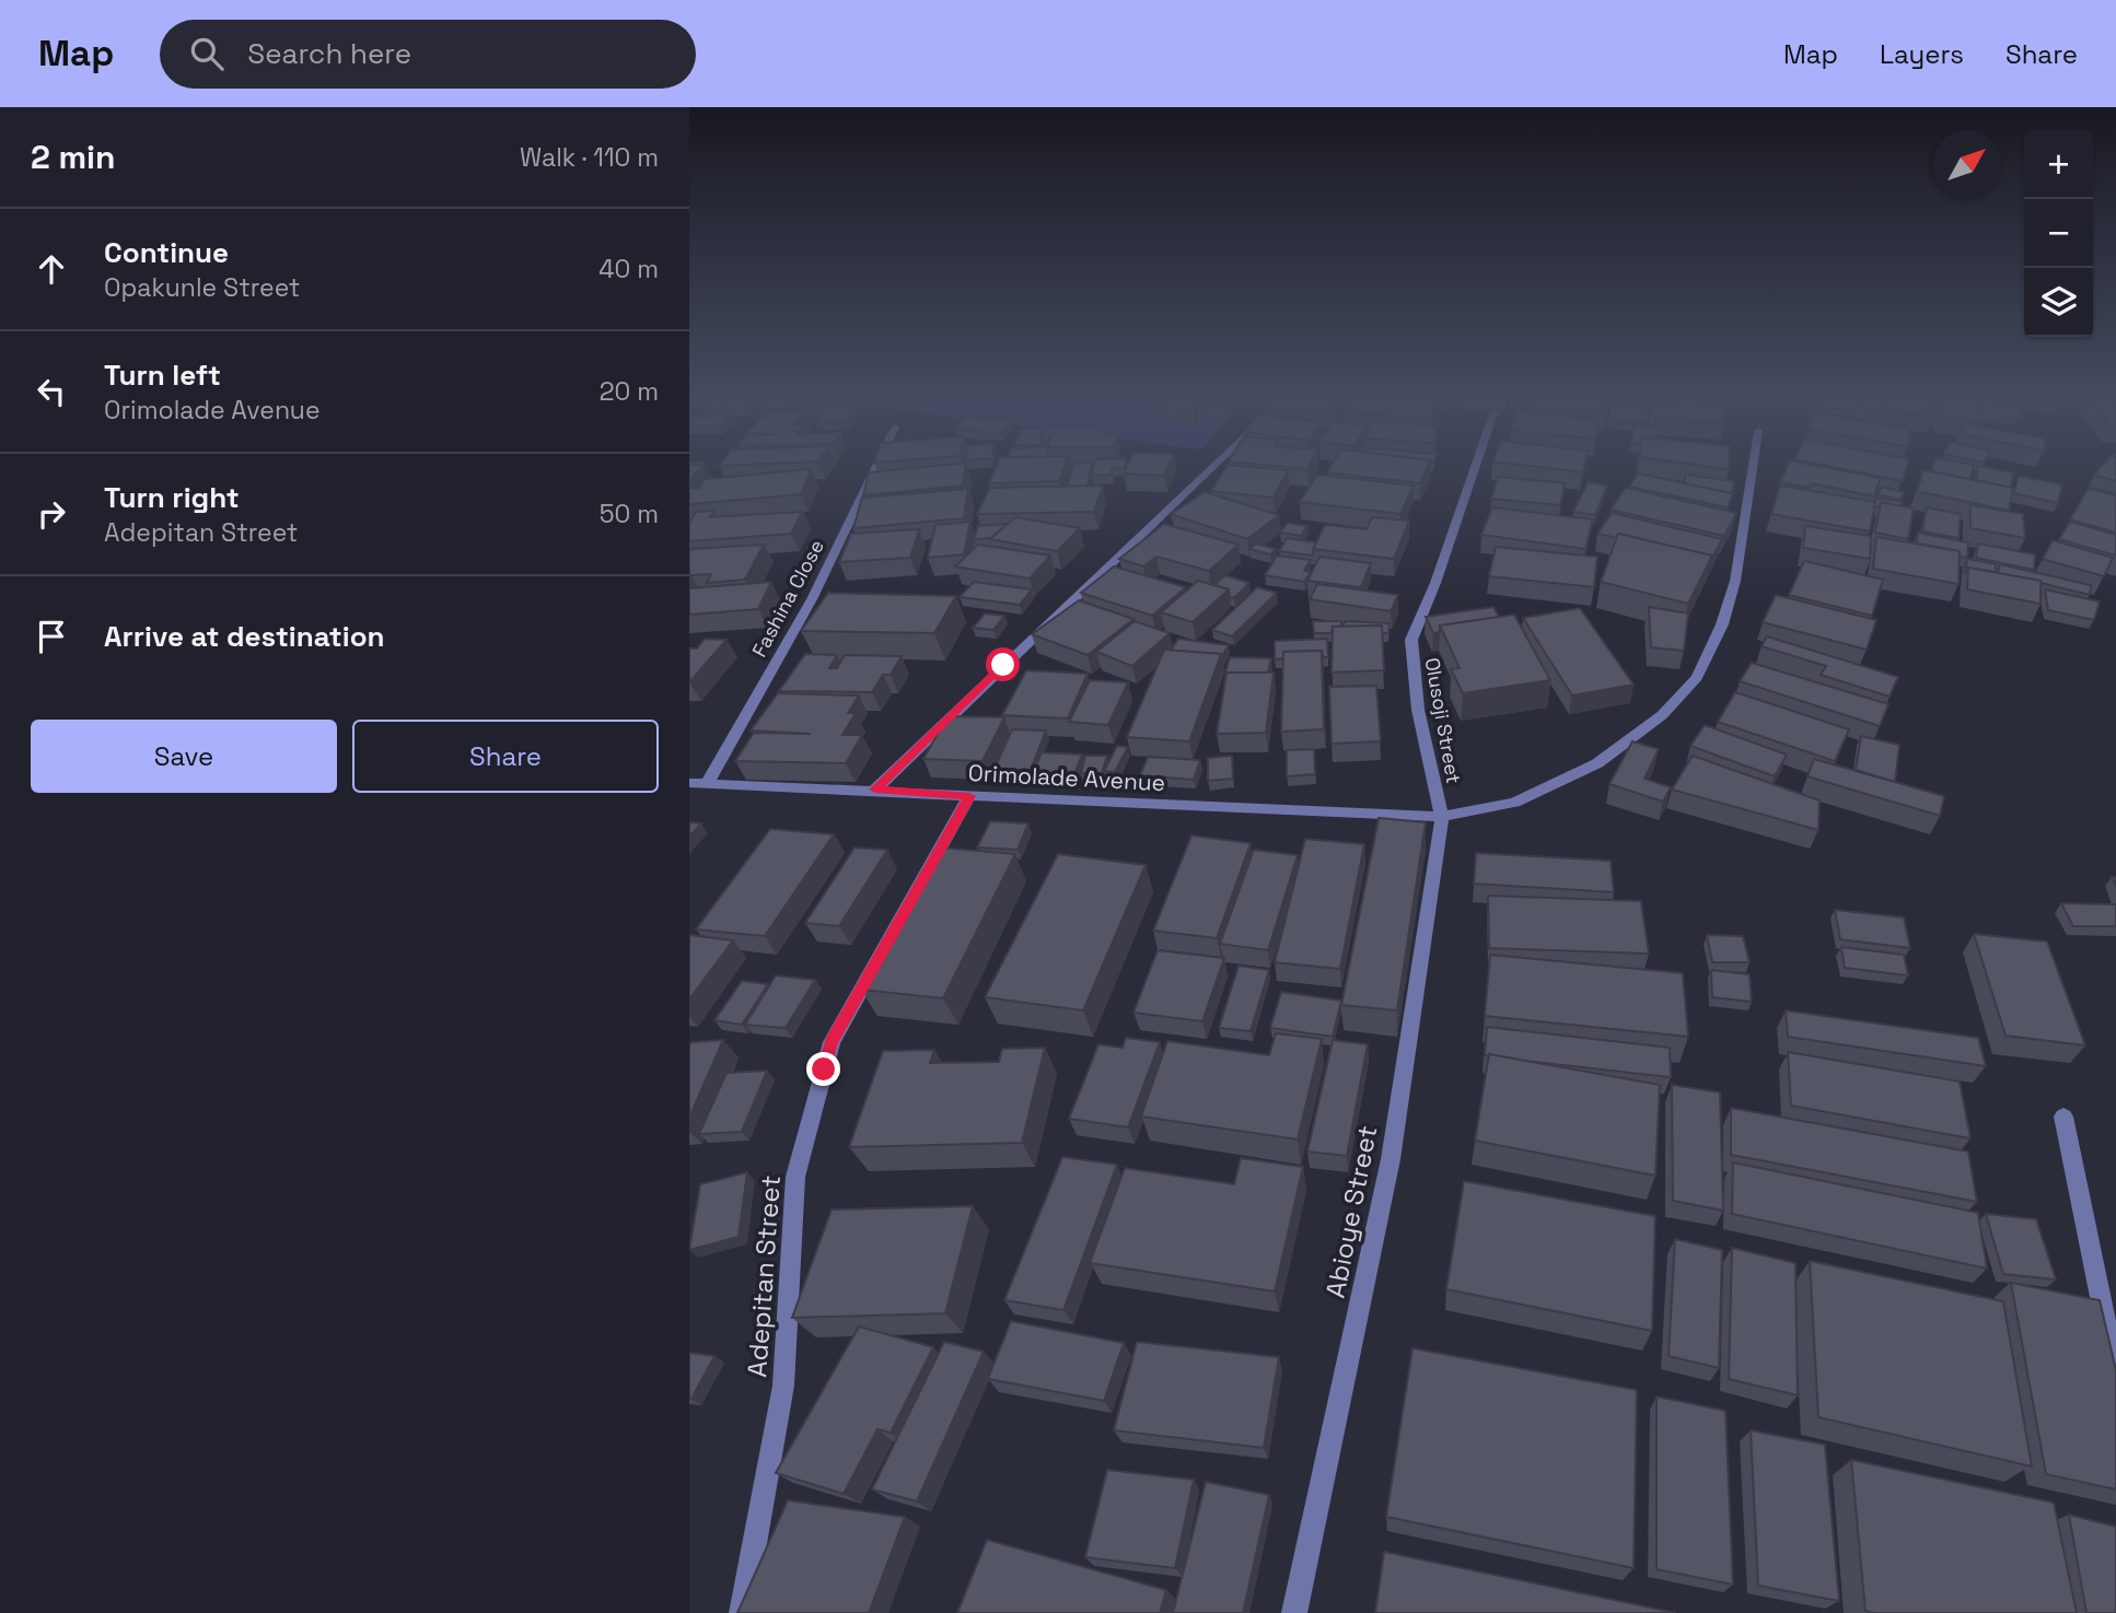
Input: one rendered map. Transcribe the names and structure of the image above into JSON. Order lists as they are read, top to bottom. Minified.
{"streets":{"street":["Fashina Close","Olusoji Street","Orimolade Avenue","Abioye Street","Adepitan Street"]},"crossings":[["Fashina Close","Orimolade Avenue"],["Olusoji Street","Orimolade Avenue"],["Olusoji Street","Abioye Street"],["Orimolade Avenue","Abioye Street"],["Orimolade Avenue","Adepitan Street"]],"north":"top right","page":{"header":"Map","search":"Search here","nav":["Map","Layers","Share"],"heading":["2 min","Walk · 110 m"],"map_buttons":["+","−"],"list":[["Continue","Opakunle Street","40 m"],["Turn left","Orimolade Avenue","20 m"],["Turn right","Adepitan Street","50 m"],"Arrive at destination"],"buttons":["Save","Share"]}}
